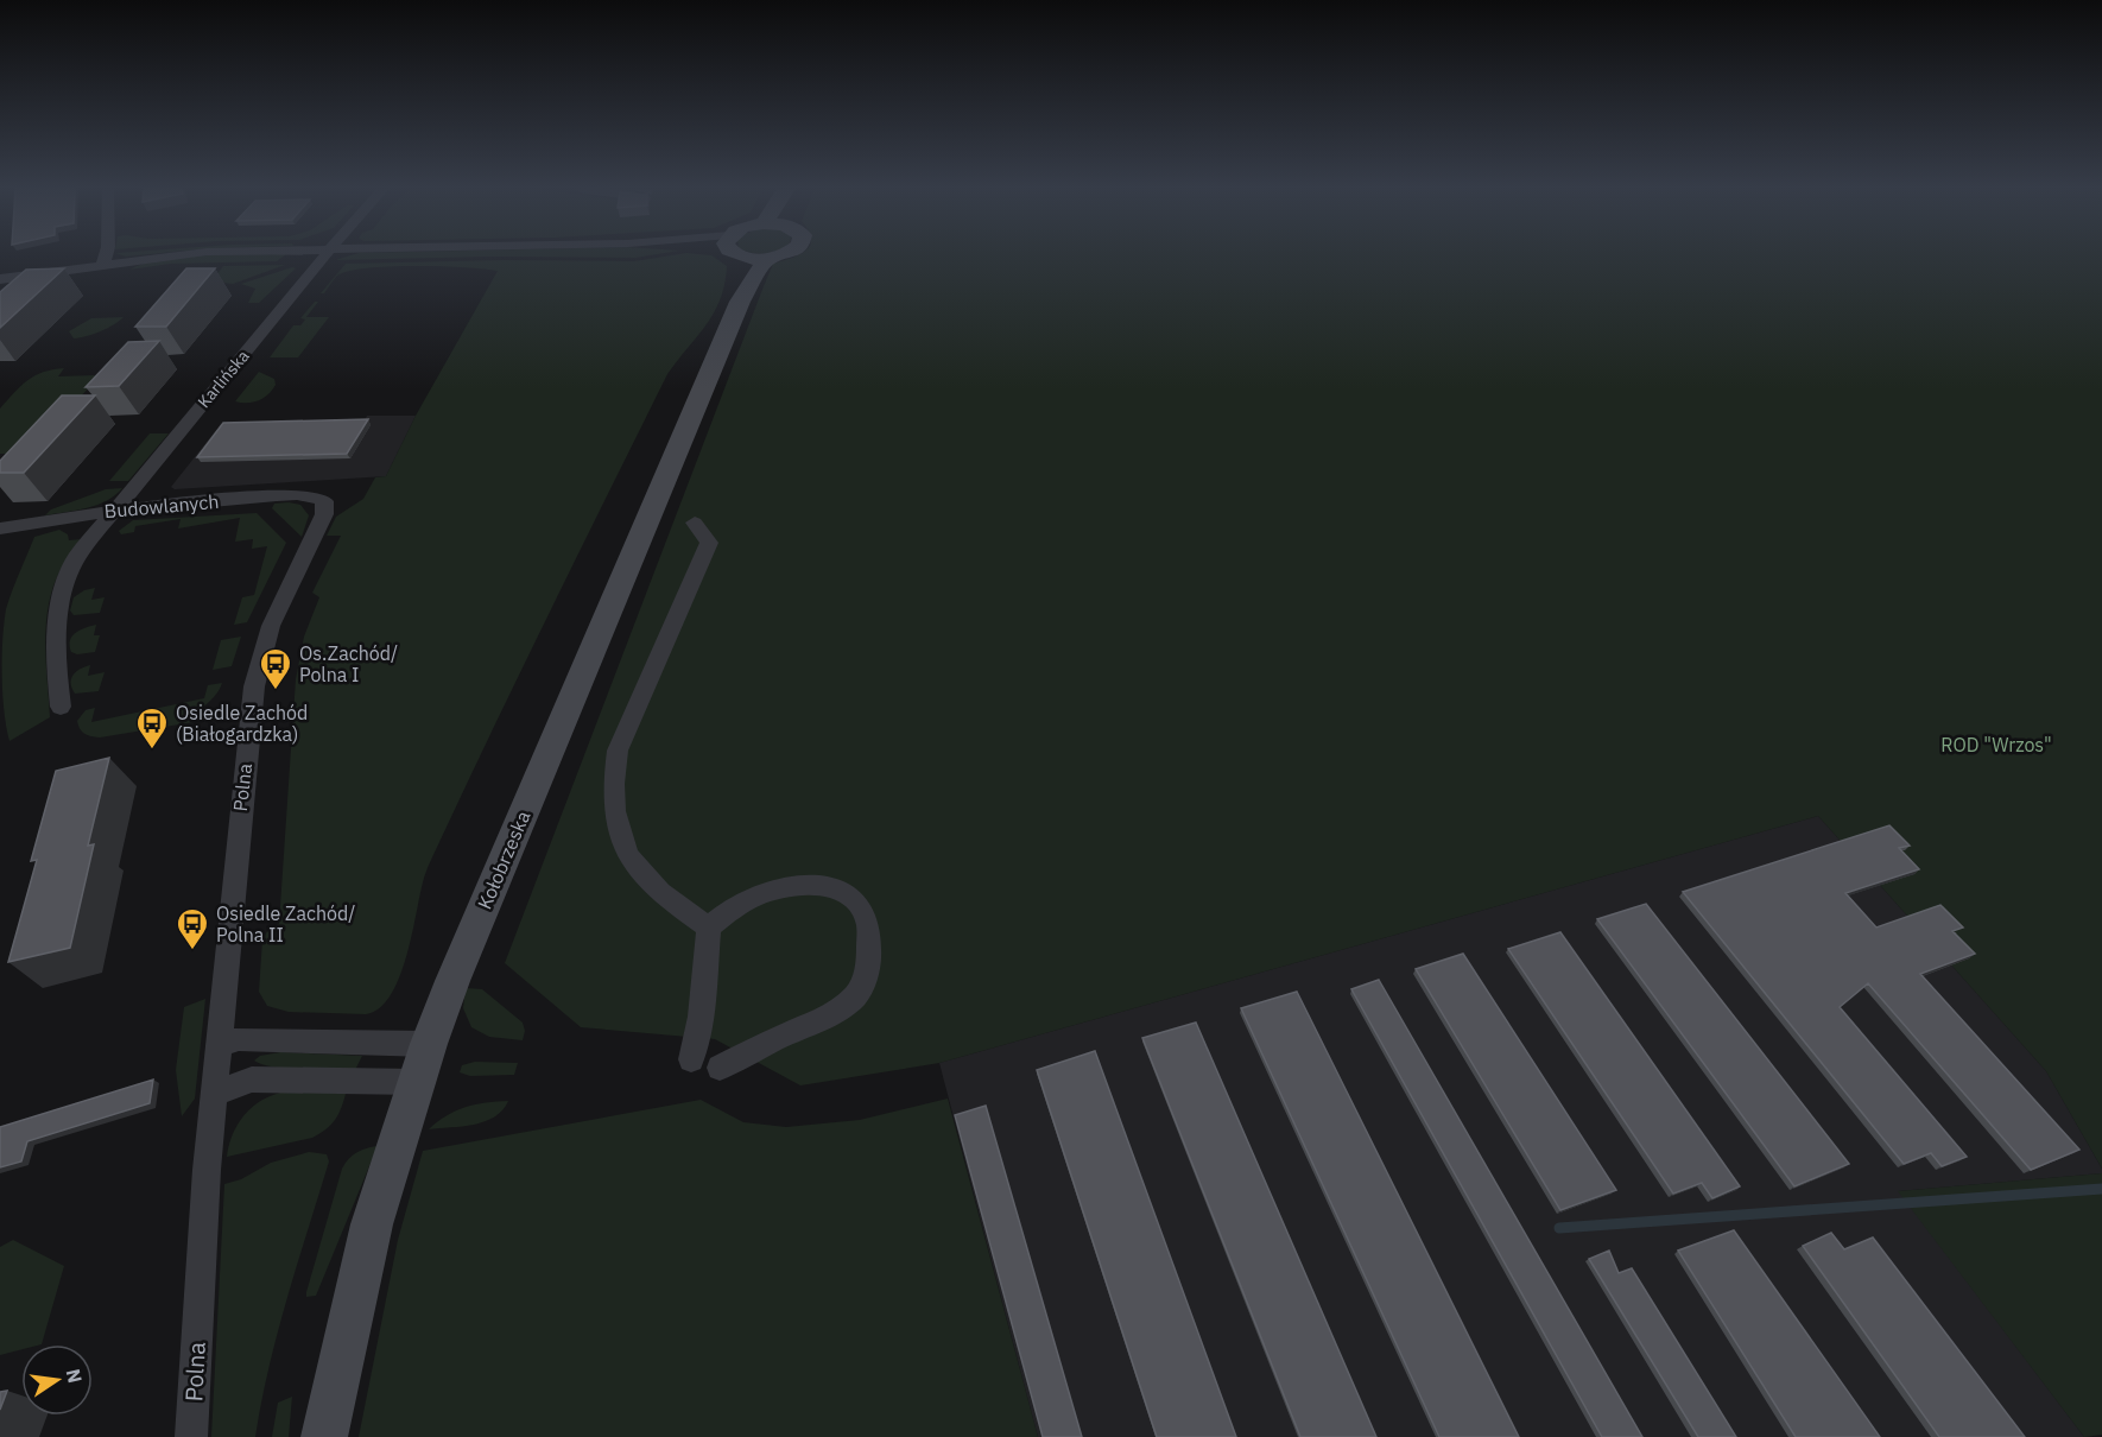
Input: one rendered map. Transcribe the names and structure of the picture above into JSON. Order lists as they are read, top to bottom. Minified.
{"streets":{"main road":["Kołobrzeska"],"street":["Karlińska","Budowlanych","Polna"]},"crossings":[["Karlińska","Budowlanych"],["Budowlanych","Polna"]],"parks":["ROD \"Wrzos\""],"places":{"bus stop":["Os.Zachód/ Polna I","Osiedle Zachód (Białogardzka)","Osiedle Zachód/ Polna II"]},"north":"right"}
